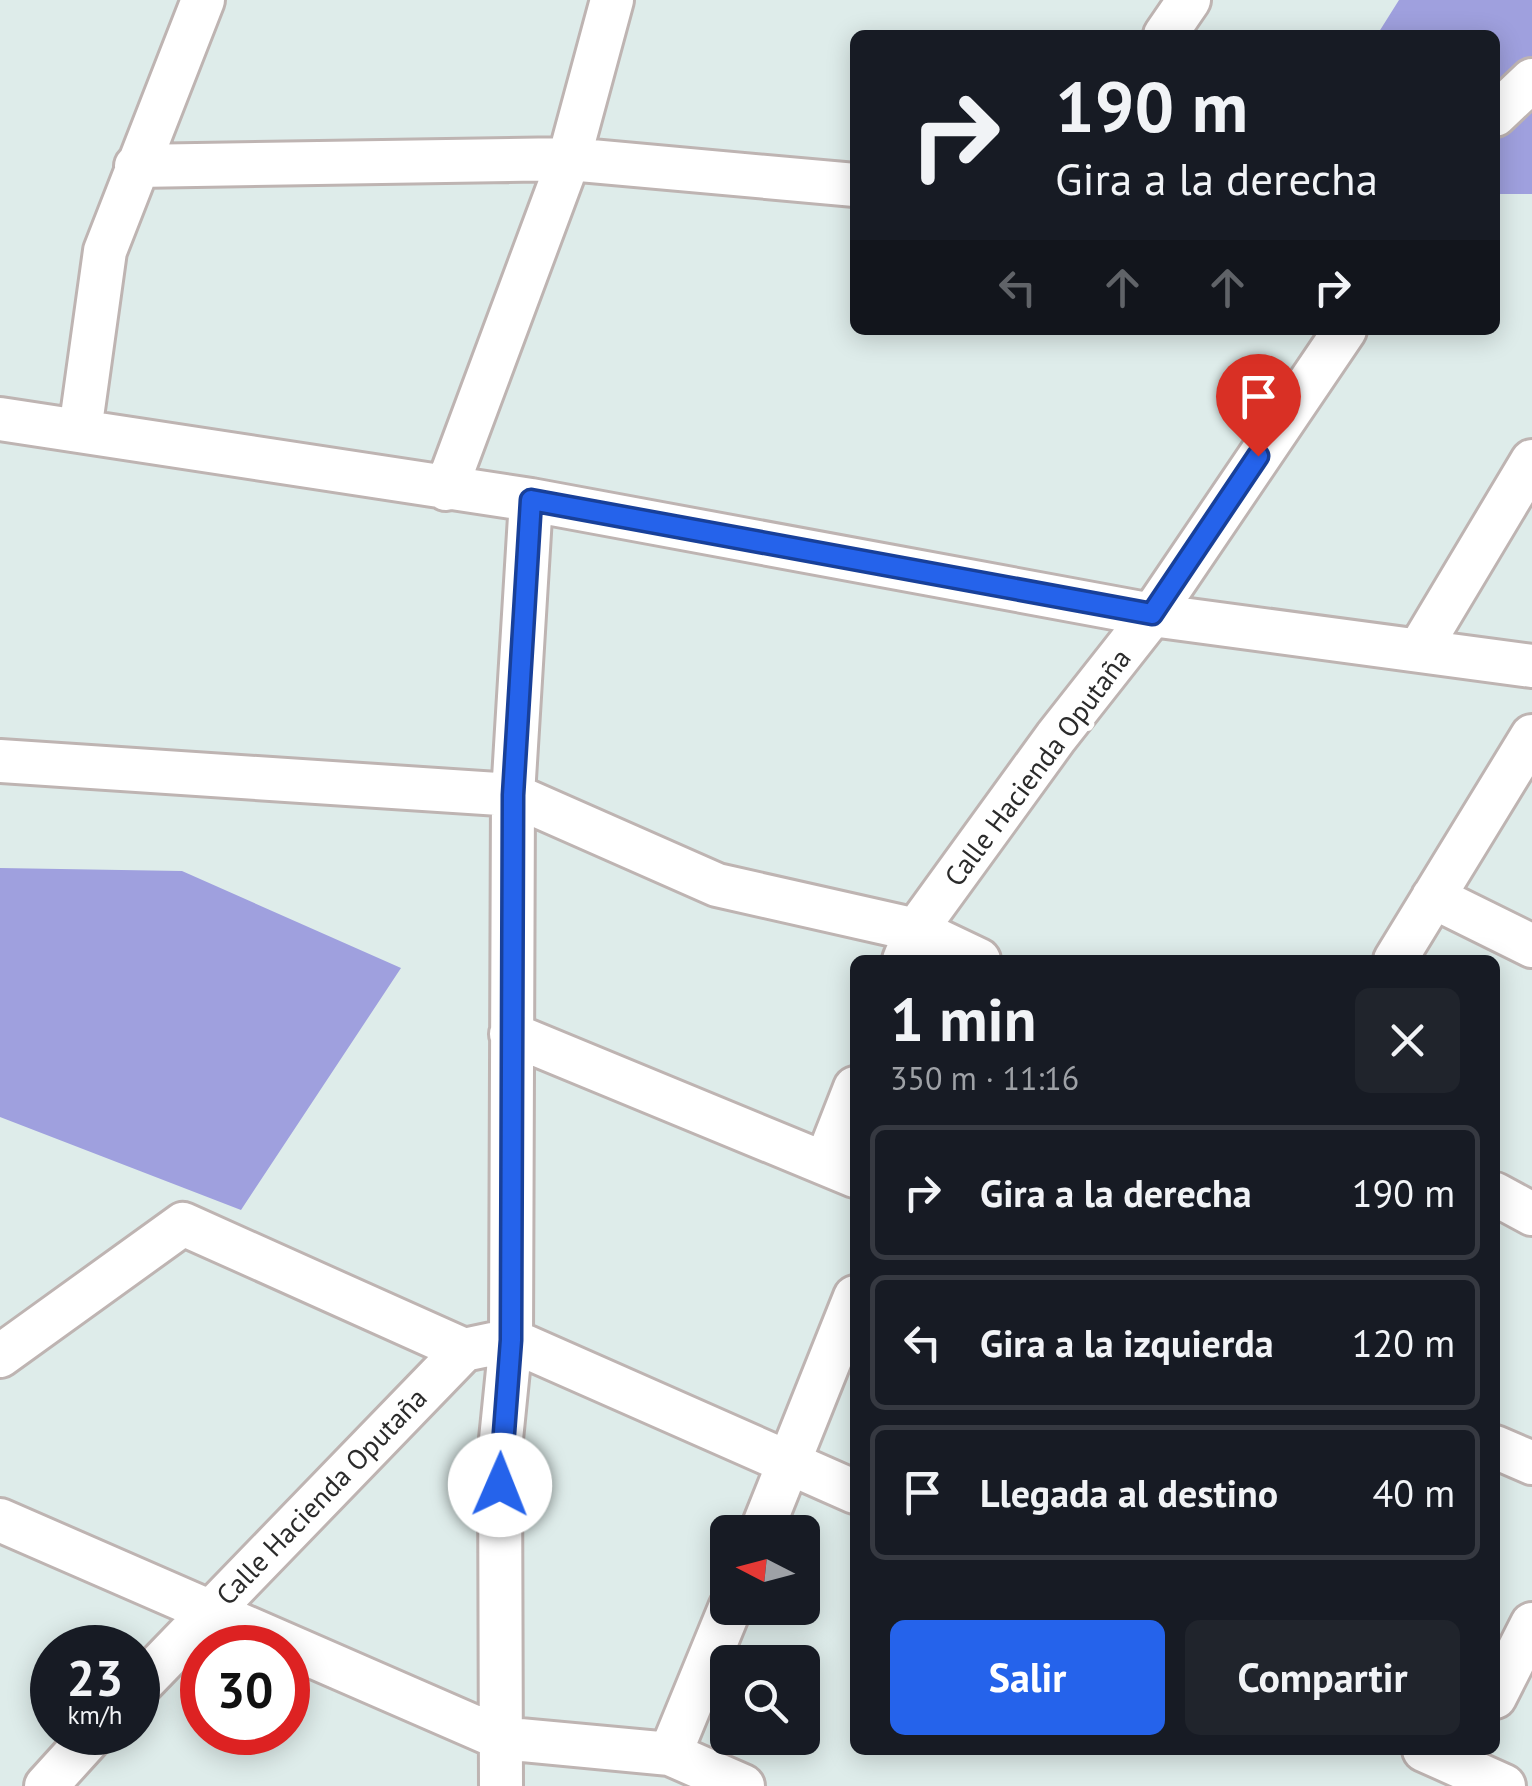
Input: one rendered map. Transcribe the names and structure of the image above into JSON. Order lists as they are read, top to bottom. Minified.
{"streets":{"street":["Calle Hacienda Oputaña"]},"north":"left","page":{"turn":["190 m","Gira a la derecha"],"heading":["1 min","350 m · 11:16"],"list":[{"name":"Gira a la derecha","value":"190 m"},{"name":"Gira a la izquierda","value":"120 m"},{"name":"Llegada al destino","value":"40 m"}],"buttons":["Salir","Compartir"],"speed":"23 km/h","limit":"30"}}
